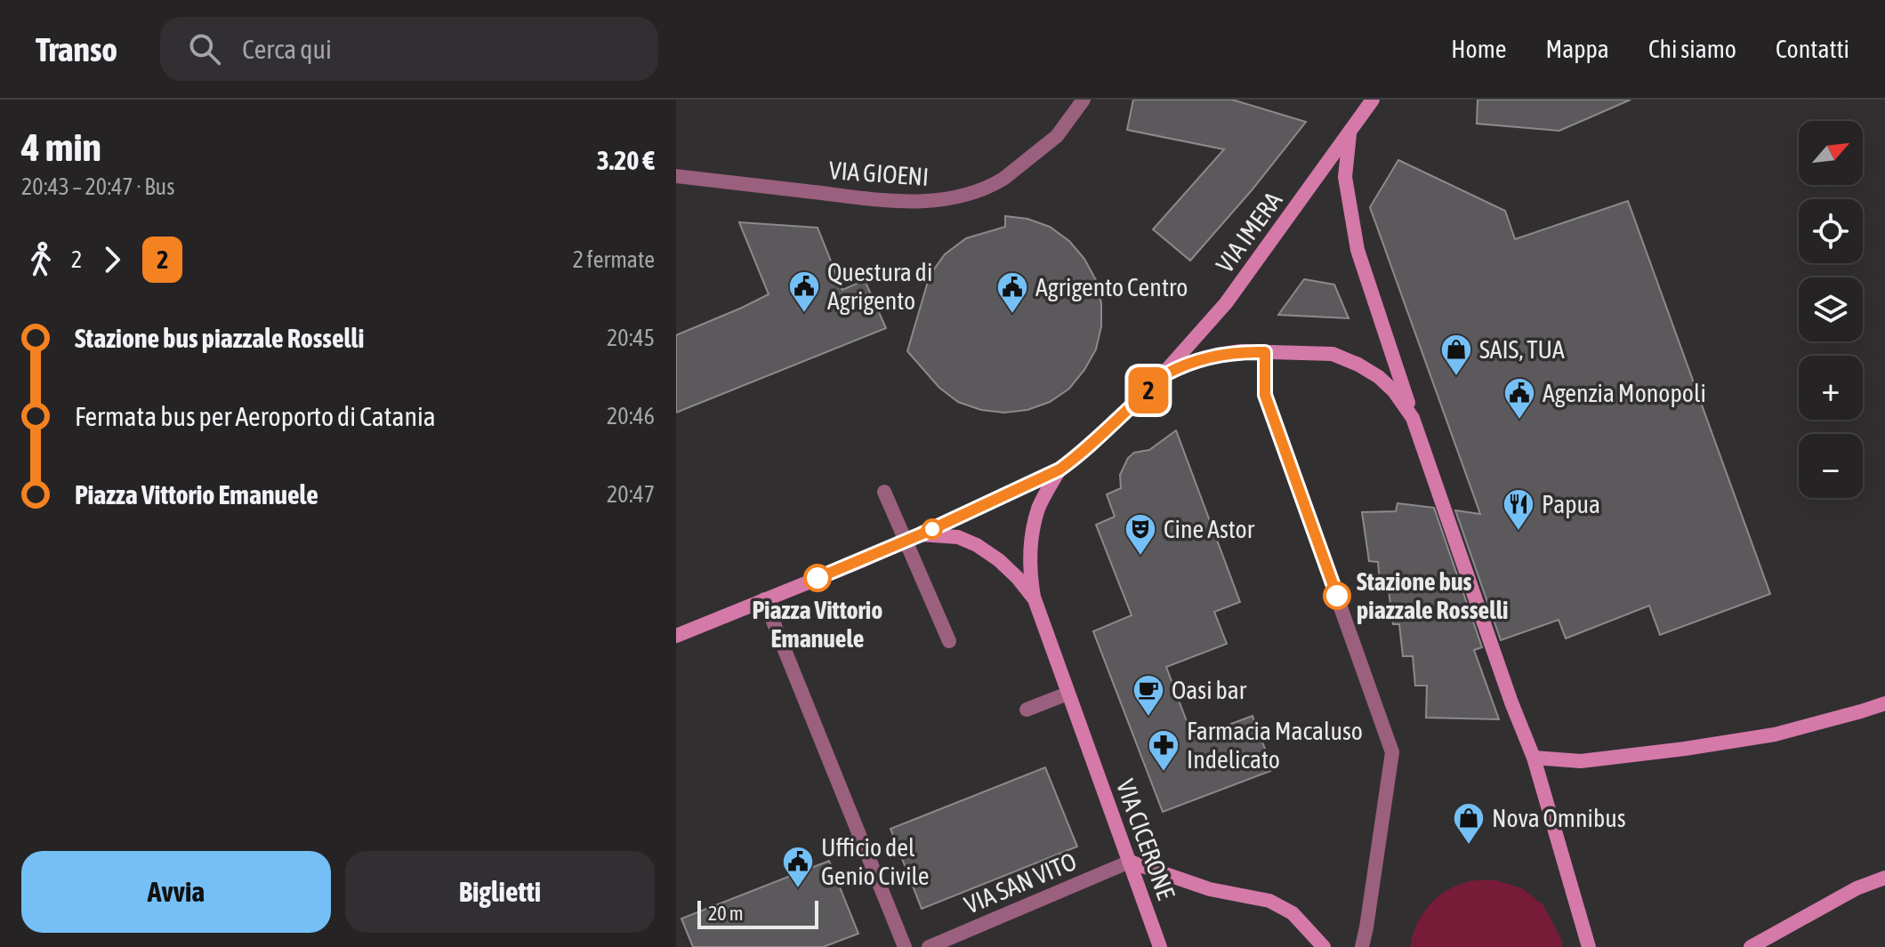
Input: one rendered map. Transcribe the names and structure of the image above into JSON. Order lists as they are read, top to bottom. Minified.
{"streets":{"main road":["VIA IMERA","VIA CICERONE"],"street":["VIA GIOENI","VIA SAN VITO"]},"crossings":[["VIA CICERONE","VIA SAN VITO"]],"places":{"public building":["Questura di Agrigento","Agrigento Centro","Agenzia Monopoli","Ufficio del Genio Civile"],"shop":["SAIS, TUA","Nova Omnibus"],"restaurant":["Papua"],"theatre":["Cine Astor"],"other":["Piazza Vittorio Emanuele","Stazione bus piazzale Rosselli"],"cafe":["Oasi bar"],"pharmacy":["Farmacia Macaluso Indelicato"]},"lines":["bus line 2"],"scale_bar":"20 m","north":"top right","page":{"header":"Transo","search":"Cerca qui","nav":["Home","Mappa","Chi siamo","Contatti"],"heading":["4 min","20:43 – 20:47 · Bus","3.20 €"],"on_map":"2","map_buttons":["+","−"],"legs":["2","2","2 fermate"],"list":[{"name":"Stazione bus piazzale Rosselli","value":"20:45"},{"name":"Fermata bus per Aeroporto di Catania","value":"20:46"},{"name":"Piazza Vittorio Emanuele","value":"20:47"}],"buttons":["Avvia","Biglietti"],"scale":"20 m"}}
